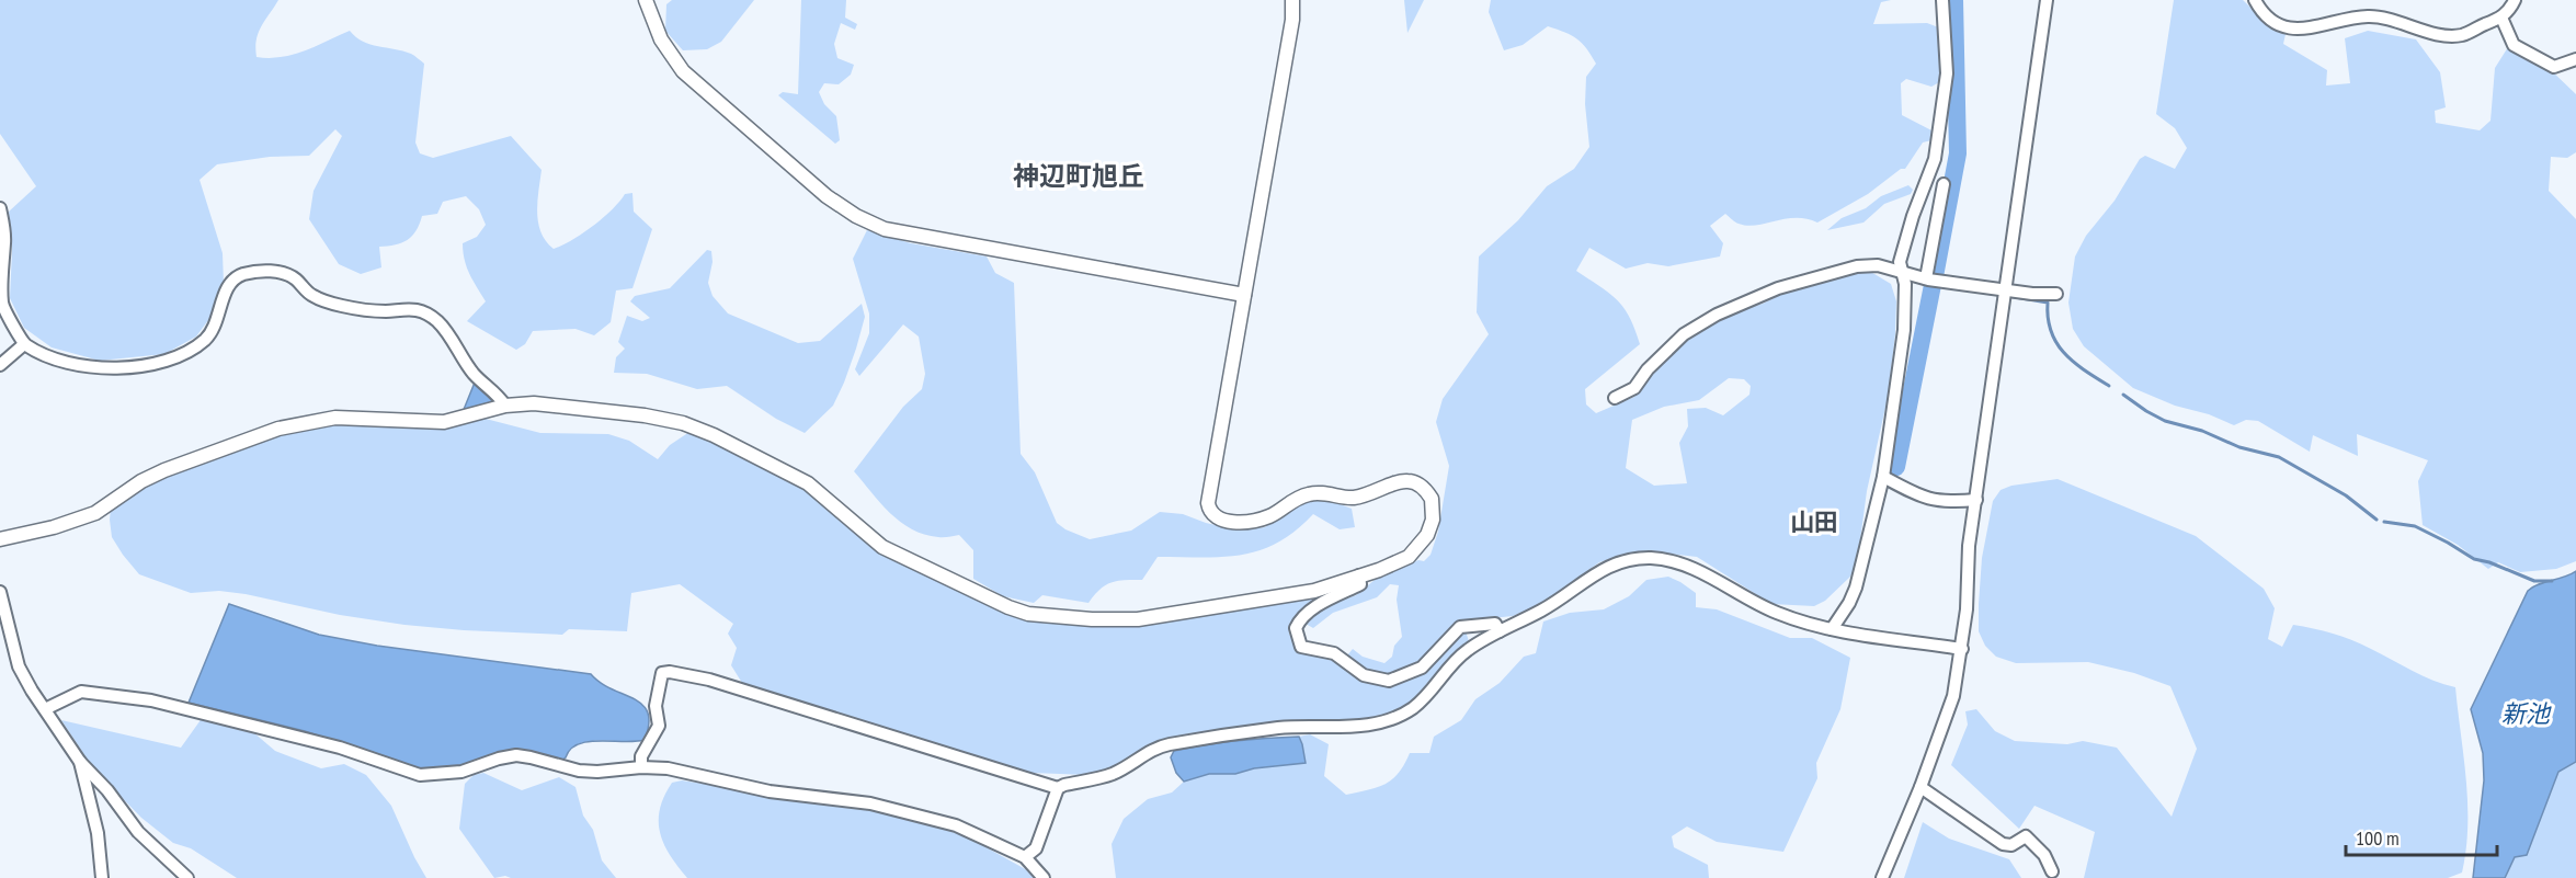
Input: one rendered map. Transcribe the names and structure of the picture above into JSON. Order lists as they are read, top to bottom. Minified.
{"districts":["神辺町旭丘","山田"],"water":["新池"],"scale_bar":"100 m"}
